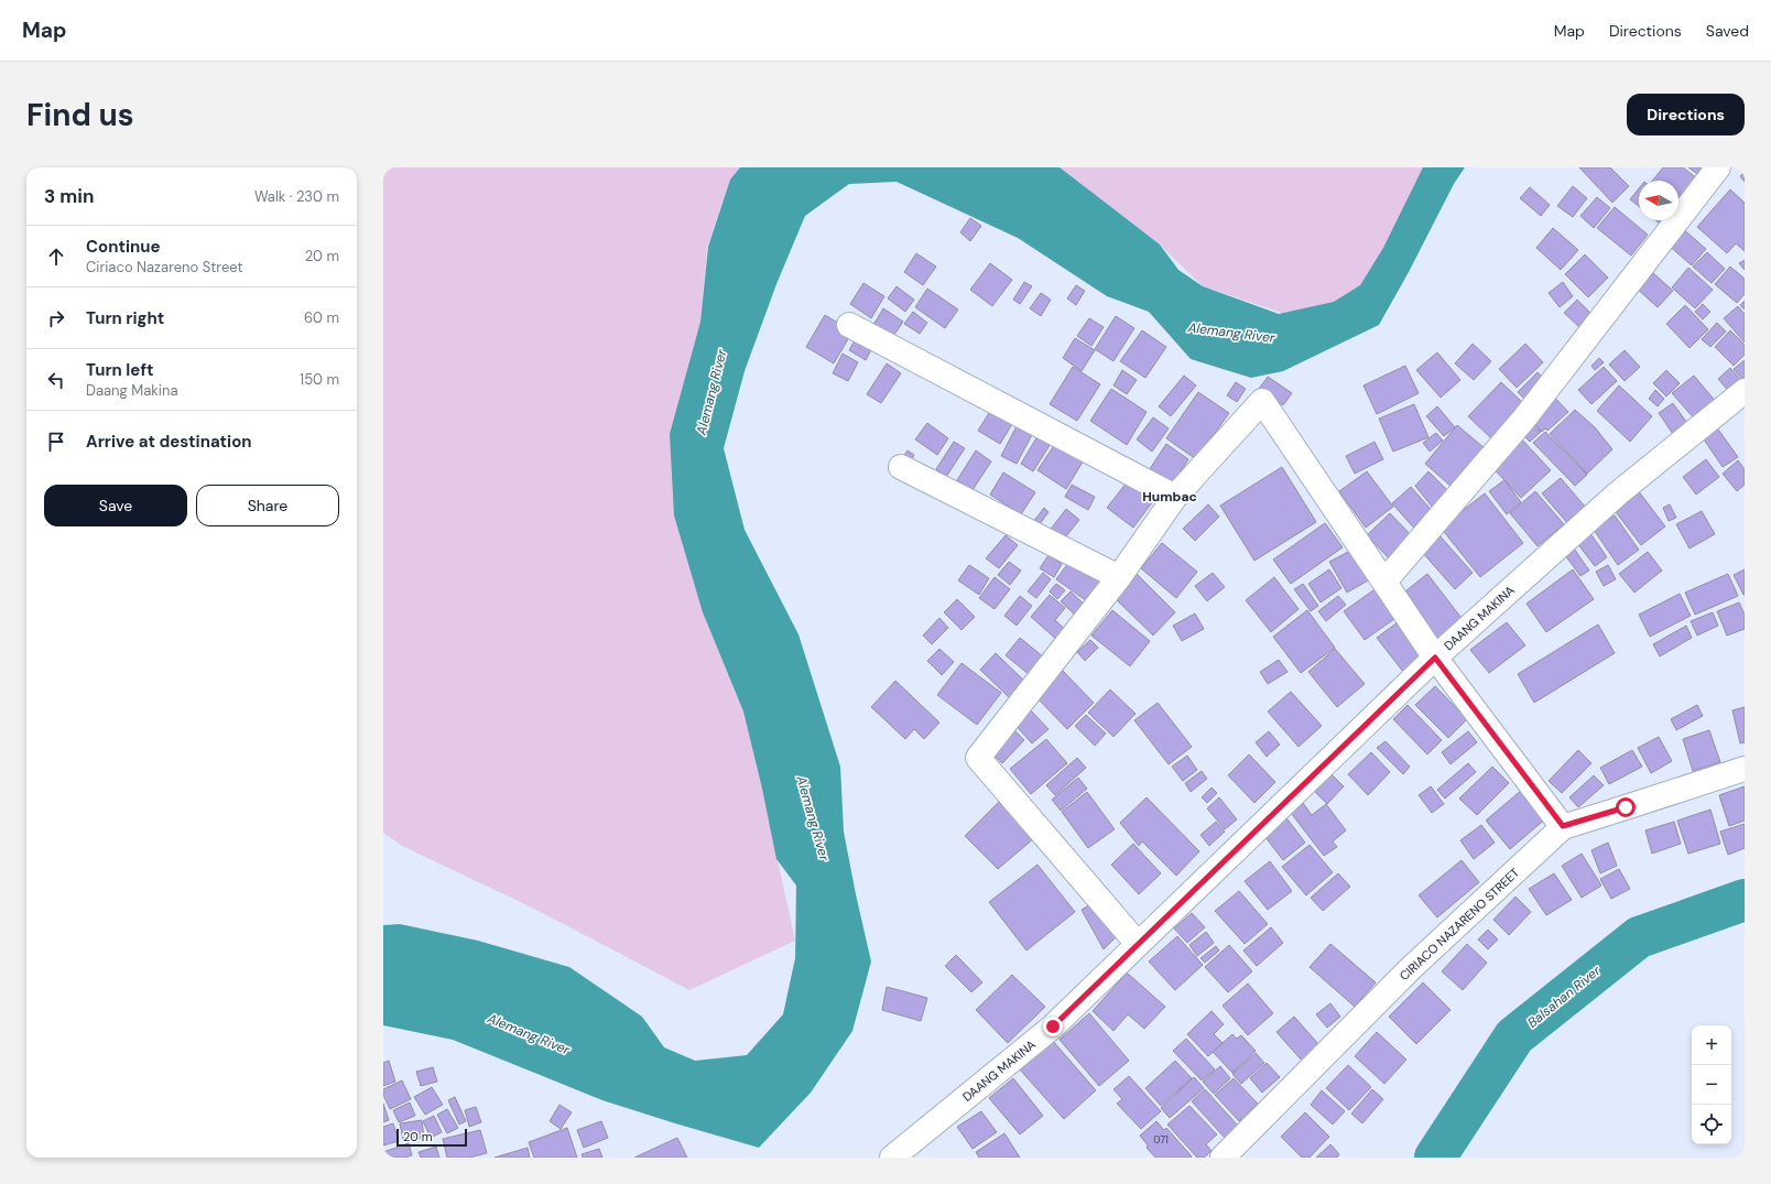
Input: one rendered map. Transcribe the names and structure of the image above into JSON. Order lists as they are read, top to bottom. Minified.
{"streets":{"street":["DAANG MAKINA","CIRIACO NAZARENO STREET"]},"districts":["Humbac"],"water":["Alemang River","Balsahan River"],"house_numbers":["071"],"scale_bar":"20 m","north":"left","page":{"header":"Map","nav":["Map","Directions","Saved"],"buttons":["Directions",["Save","Share"]],"title":"Find us","heading":["3 min","Walk · 230 m"],"list":[["Continue","Ciriaco Nazareno Street","20 m"],["Turn right","60 m"],["Turn left","Daang Makina","150 m"],"Arrive at destination"],"map_buttons":["+","−"],"scale":"20 m"}}
